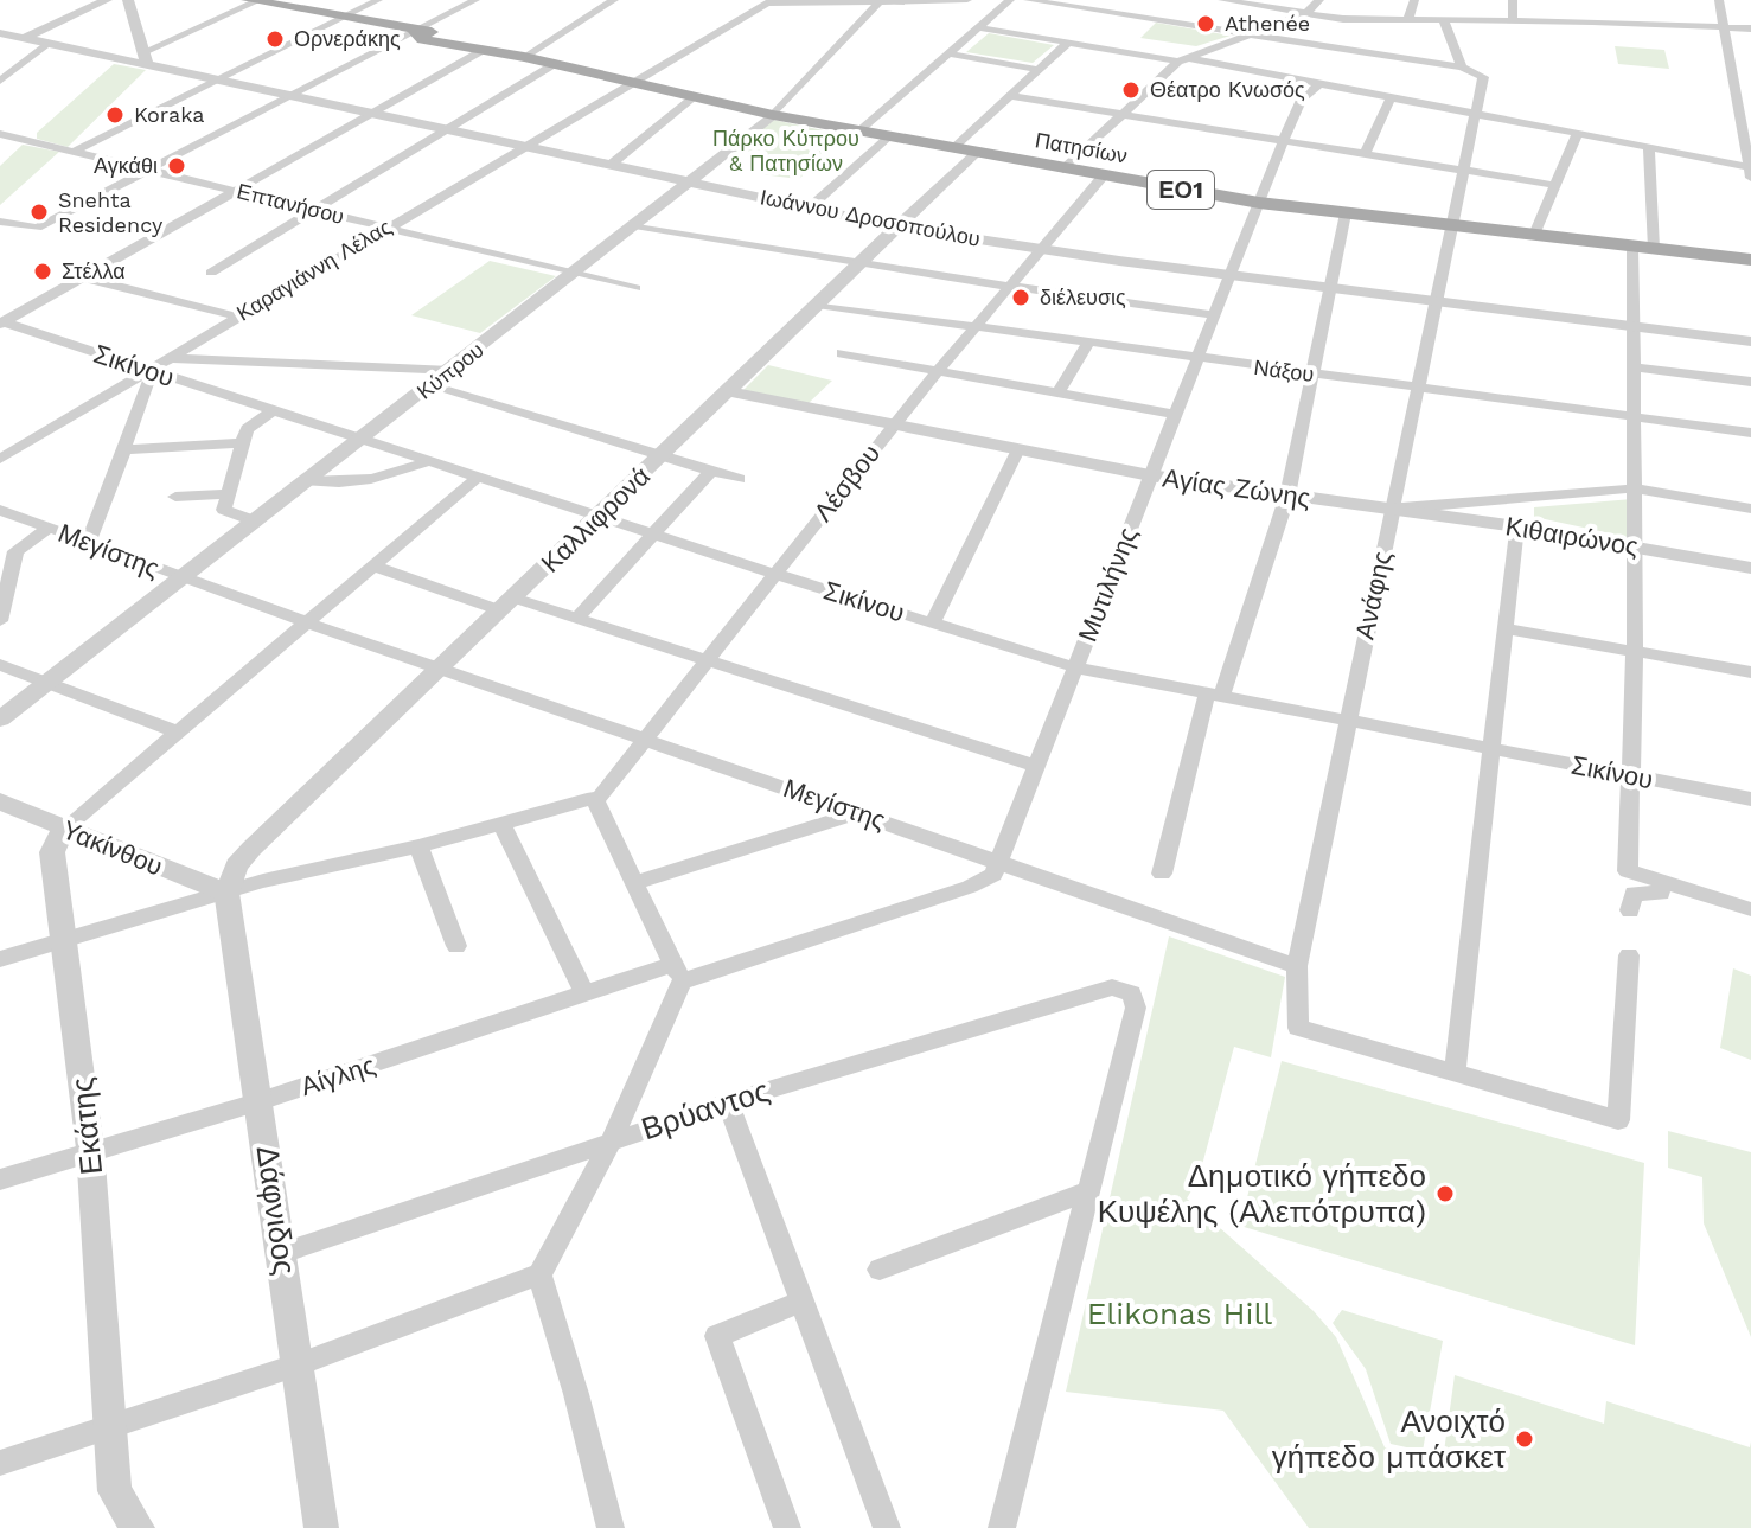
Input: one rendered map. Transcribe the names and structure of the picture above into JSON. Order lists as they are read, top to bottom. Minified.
{"streets":{"main road":["Πατησίων","ΕΟ1"],"street":["Επτανήσου","Ιωάννου Δροσοπούλου","Καραγιάννη Λέλας","Σικίνου","Κύπρου","Νάξου","Λέσβου","Αγίας Ζώνης","Καλλιφρονά","Κιθαιρώνος","Μεγίστης","Μυτιλήνης","Ανάφης","Υακίνθου","Αίγλης","Βρύαντος","Εκάτης","Δάφνιδος"]},"crossings":[["Πατησίων","Καραγιάννη Λέλας"],["Πατησίων","Κύπρου"],["Πατησίων","Λέσβου"],["Πατησίων","Καλλιφρονά"],["Πατησίων","Μυτιλήνης"],["Πατησίων","Ανάφης"],["Επτανήσου","Καραγιάννη Λέλας"],["Επτανήσου","Κύπρου"],["Ιωάννου Δροσοπούλου","Καραγιάννη Λέλας"],["Ιωάννου Δροσοπούλου","Κύπρου"],["Ιωάννου Δροσοπούλου","Λέσβου"],["Ιωάννου Δροσοπούλου","Καλλιφρονά"],["Ιωάννου Δροσοπούλου","Μυτιλήνης"],["Ιωάννου Δροσοπούλου","Ανάφης"],["Καραγιάννη Λέλας","Σικίνου"],["Σικίνου","Κύπρου"],["Σικίνου","Λέσβου"],["Σικίνου","Καλλιφρονά"],["Σικίνου","Μυτιλήνης"],["Σικίνου","Ανάφης"],["Κύπρου","Μεγίστης"],["Νάξου","Λέσβου"],["Νάξου","Καλλιφρονά"],["Νάξου","Μυτιλήνης"],["Νάξου","Ανάφης"],["Λέσβου","Αγίας Ζώνης"],["Λέσβου","Μεγίστης"],["Αγίας Ζώνης","Καλλιφρονά"],["Αγίας Ζώνης","Κιθαιρώνος"],["Αγίας Ζώνης","Μυτιλήνης"],["Αγίας Ζώνης","Ανάφης"],["Καλλιφρονά","Μεγίστης"],["Καλλιφρονά","Υακίνθου"],["Καλλιφρονά","Δάφνιδος"],["Κιθαιρώνος","Ανάφης"],["Μεγίστης","Μυτιλήνης"],["Μεγίστης","Ανάφης"],["Μεγίστης","Αίγλης"],["Μυτιλήνης","Αίγλης"],["Υακίνθου","Εκάτης"],["Υακίνθου","Δάφνιδος"],["Αίγλης","Εκάτης"],["Αίγλης","Δάφνιδος"],["Βρύαντος","Δάφνιδος"]],"parks":["Πάρκο Κύπρου & Πατησίων","Elikonas Hill"],"places":["Athenée","Ορνεράκης","Θέατρο Κνωσός","Koraka","Αγκάθι","Snehta Residency","Στέλλα","διέλευσις","Δημοτικό γήπεδο Κυψέλης (Αλεπότρυπα)","Ανοιχτό γήπεδο μπάσκετ"]}
